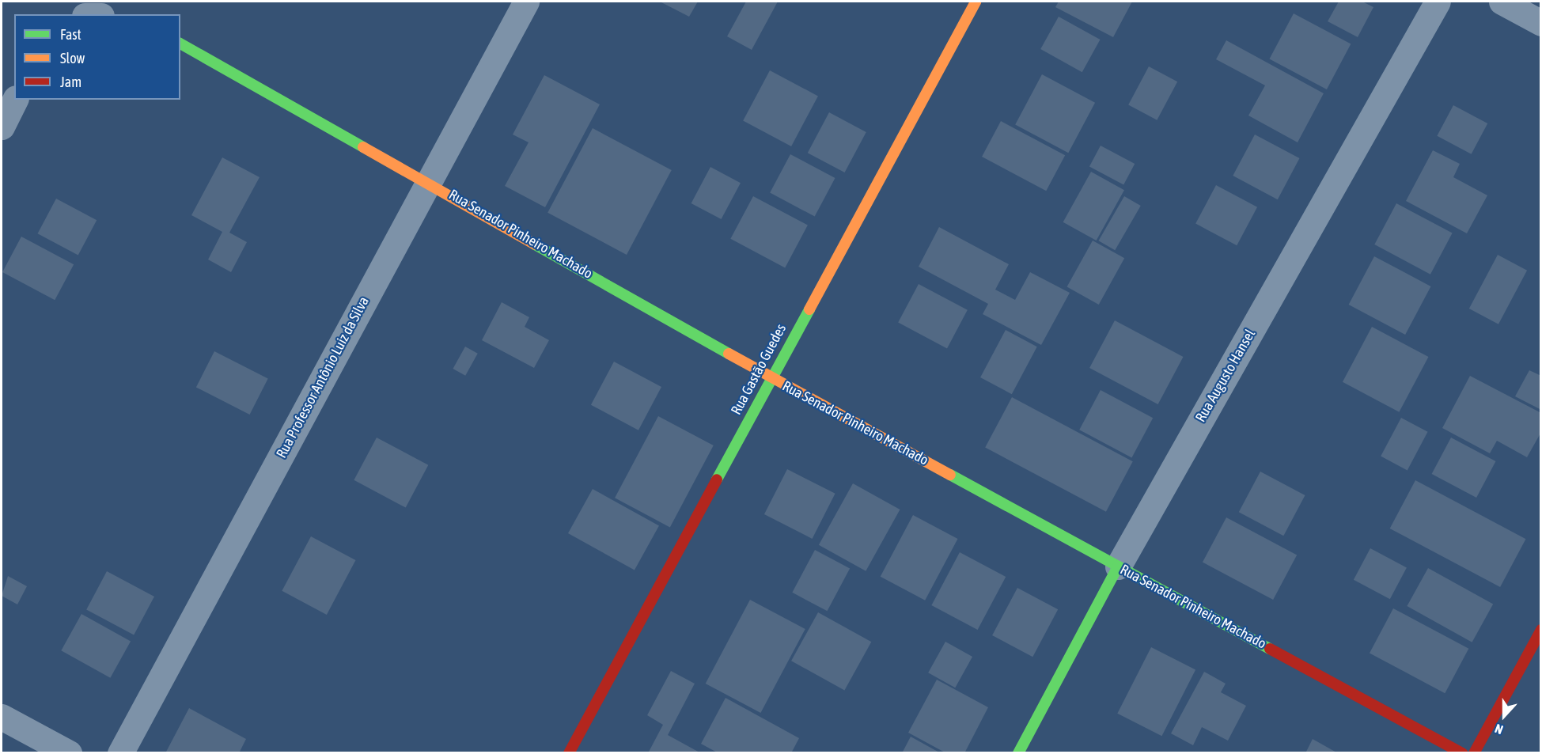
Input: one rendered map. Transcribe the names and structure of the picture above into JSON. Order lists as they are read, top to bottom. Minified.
{"streets":{"street":["Rua Senador Pinheiro Machado","Rua Gastão Guedes","Rua Augusto Hansel","Rua Professor Antônio Luiz da Silva"]},"crossings":[["Rua Senador Pinheiro Machado","Rua Gastão Guedes"],["Rua Senador Pinheiro Machado","Rua Augusto Hansel"],["Rua Senador Pinheiro Machado","Rua Professor Antônio Luiz da Silva"]],"legend":["Fast","Slow","Jam"],"north":"bottom"}
